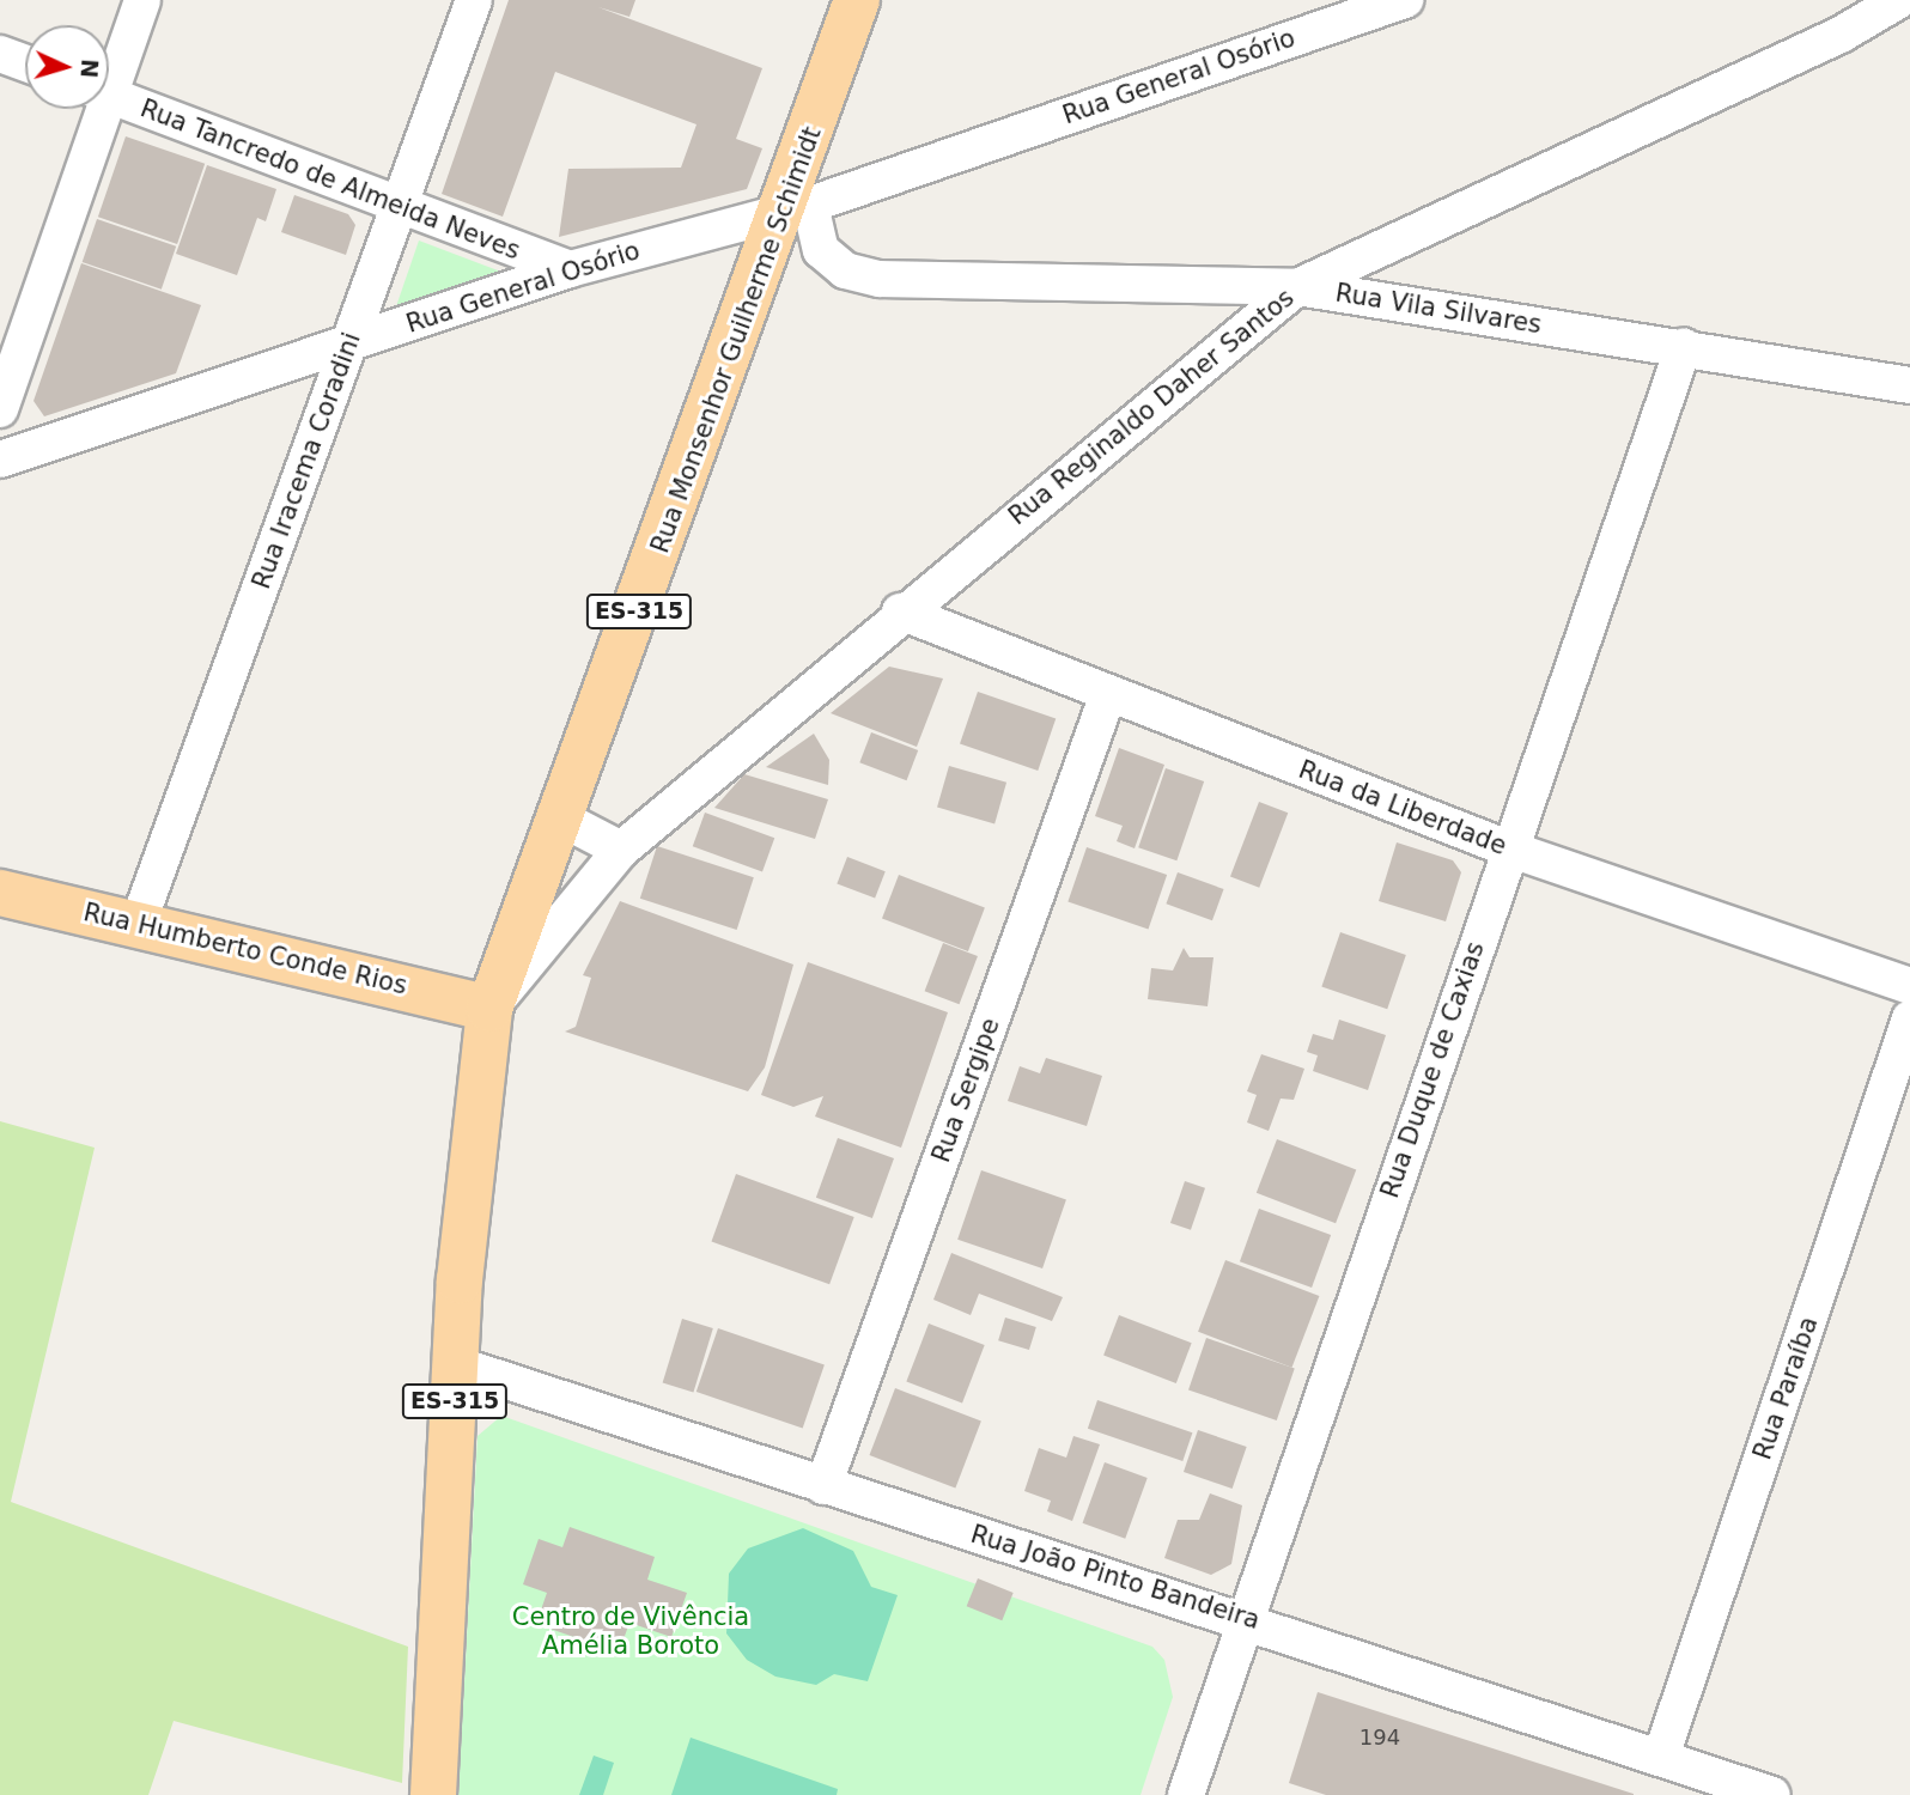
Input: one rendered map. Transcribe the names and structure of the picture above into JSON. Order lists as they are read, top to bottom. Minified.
{"streets":{"main road":["Rua Monsenhor Guilherme Schimidt","ES-315","Rua Humberto Conde Rios"],"street":["Rua General Osório","Rua Tancredo de Almeida Neves","Rua Vila Silvares","Rua Reginaldo Daher Santos","Rua Iracema Coradini","Rua da Liberdade","Rua Duque de Caxias","Rua Sergipe","Rua Paraíba","Rua João Pinto Bandeira"]},"crossings":[["Rua General Osório","Rua Tancredo de Almeida Neves"],["Rua General Osório","Rua Vila Silvares"],["Rua General Osório","Rua Monsenhor Guilherme Schimidt"],["Rua General Osório","Rua Iracema Coradini"],["Rua Tancredo de Almeida Neves","Rua Iracema Coradini"],["Rua Vila Silvares","Rua Monsenhor Guilherme Schimidt"],["Rua Vila Silvares","Rua Reginaldo Daher Santos"],["Rua Vila Silvares","Rua Duque de Caxias"],["Rua Monsenhor Guilherme Schimidt","Rua Reginaldo Daher Santos"],["Rua Monsenhor Guilherme Schimidt","ES-315"],["Rua Monsenhor Guilherme Schimidt","Rua Humberto Conde Rios"],["Rua Reginaldo Daher Santos","ES-315"],["Rua Reginaldo Daher Santos","Rua da Liberdade"],["Rua Reginaldo Daher Santos","Rua Humberto Conde Rios"],["Rua Iracema Coradini","Rua Humberto Conde Rios"],["ES-315","Rua Humberto Conde Rios"],["ES-315","Rua João Pinto Bandeira"],["Rua da Liberdade","Rua Duque de Caxias"],["Rua da Liberdade","Rua Sergipe"],["Rua Duque de Caxias","Rua João Pinto Bandeira"],["Rua Sergipe","Rua João Pinto Bandeira"],["Rua Paraíba","Rua João Pinto Bandeira"]],"parks":["Centro de Vivência Amélia Boroto"],"house_numbers":["194"],"north":"right"}
